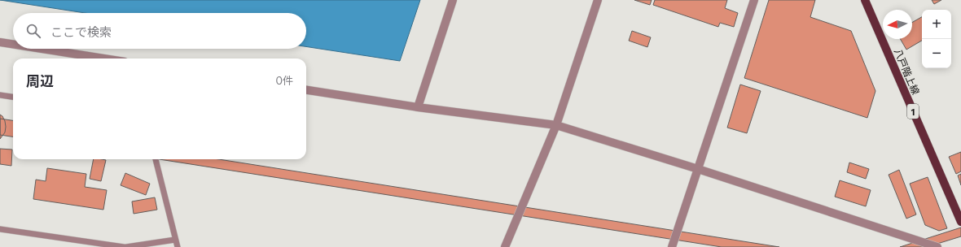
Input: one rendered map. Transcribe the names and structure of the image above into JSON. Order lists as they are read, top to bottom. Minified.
{"streets":{"main road":["八戸階上線","1"]},"north":"left","page":{"map_buttons":["+","−"],"search":"ここで検索","heading":["周辺","0件"]}}
